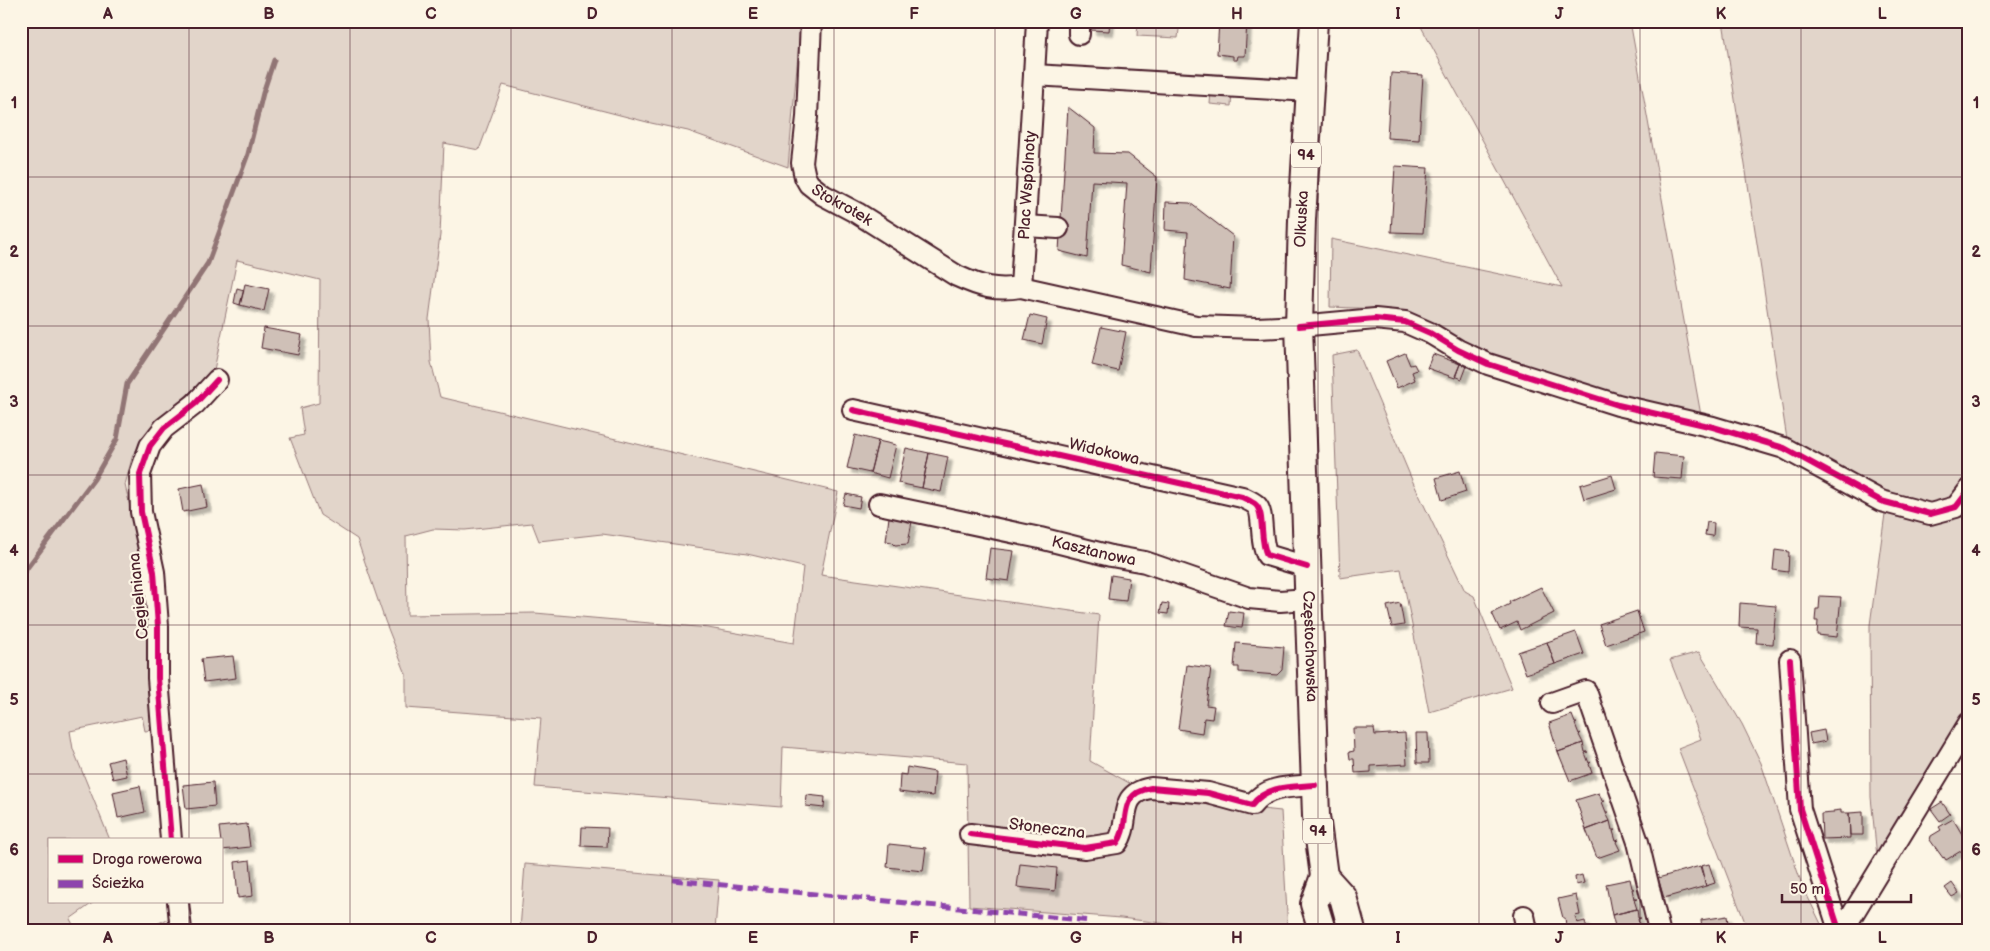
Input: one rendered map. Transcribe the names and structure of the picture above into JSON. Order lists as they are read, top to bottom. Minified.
{"streets":{"main road":["94","Olkuska","Częstochowska"],"street":["Plac Wspólnoty","Stokrotek","Widokowa","Kasztanowa","Cegielniana","Słoneczna"]},"crossings":[["Plac Wspólnoty","Stokrotek"],["Olkuska","Częstochowska"],["Widokowa","Częstochowska"],["Kasztanowa","Częstochowska"],["Częstochowska","Słoneczna"]],"legend":["Droga rowerowa","Ścieżka"],"scale_bar":"50 m","grid":{"columns":["A","B","C","D","E","F","G","H","I","J","K","L"],"rows":["1","2","3","4","5","6"]}}
